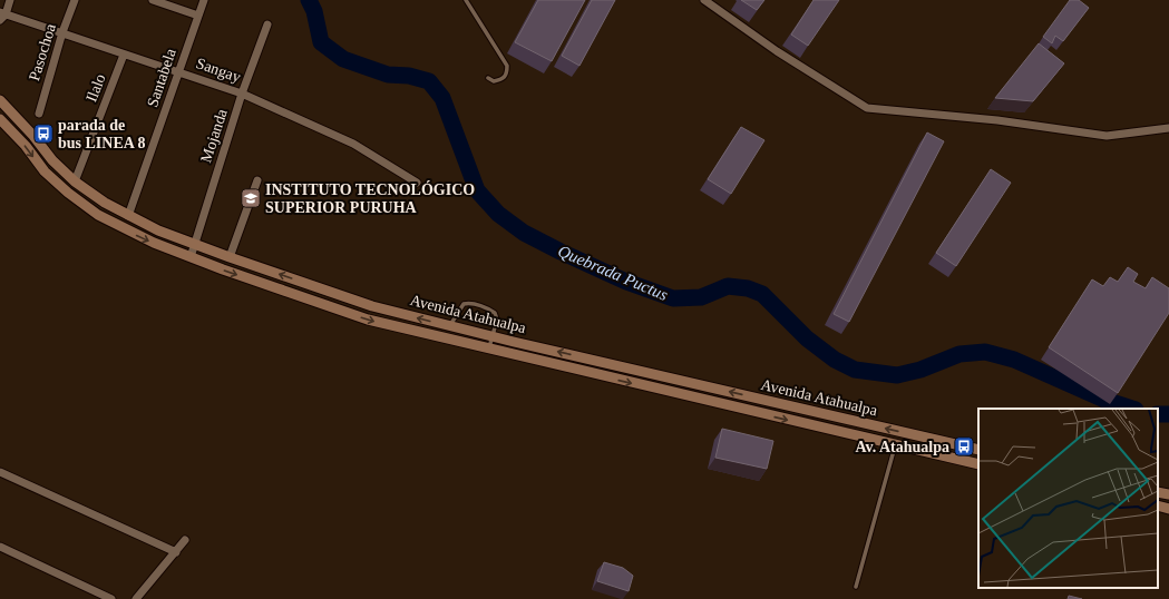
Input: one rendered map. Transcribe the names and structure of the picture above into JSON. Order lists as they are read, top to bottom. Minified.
{"streets":{"main road":["Avenida Atahualpa"],"street":["Pasochoa","Sangay","Santabela","Ilalo","Mojanda"]},"crossings":[["Pasochoa","Sangay"],["Sangay","Santabela"],["Sangay","Ilalo"],["Sangay","Mojanda"],["Santabela","Avenida Atahualpa"],["Ilalo","Avenida Atahualpa"],["Mojanda","Avenida Atahualpa"]],"water":["Quebrada Puctus"],"places":{"bus stop":["parada de bus LINEA 8","Av. Atahualpa"],"school or university":["INSTITUTO TECNOLÓGICO SUPERIOR PURUHA"]}}
